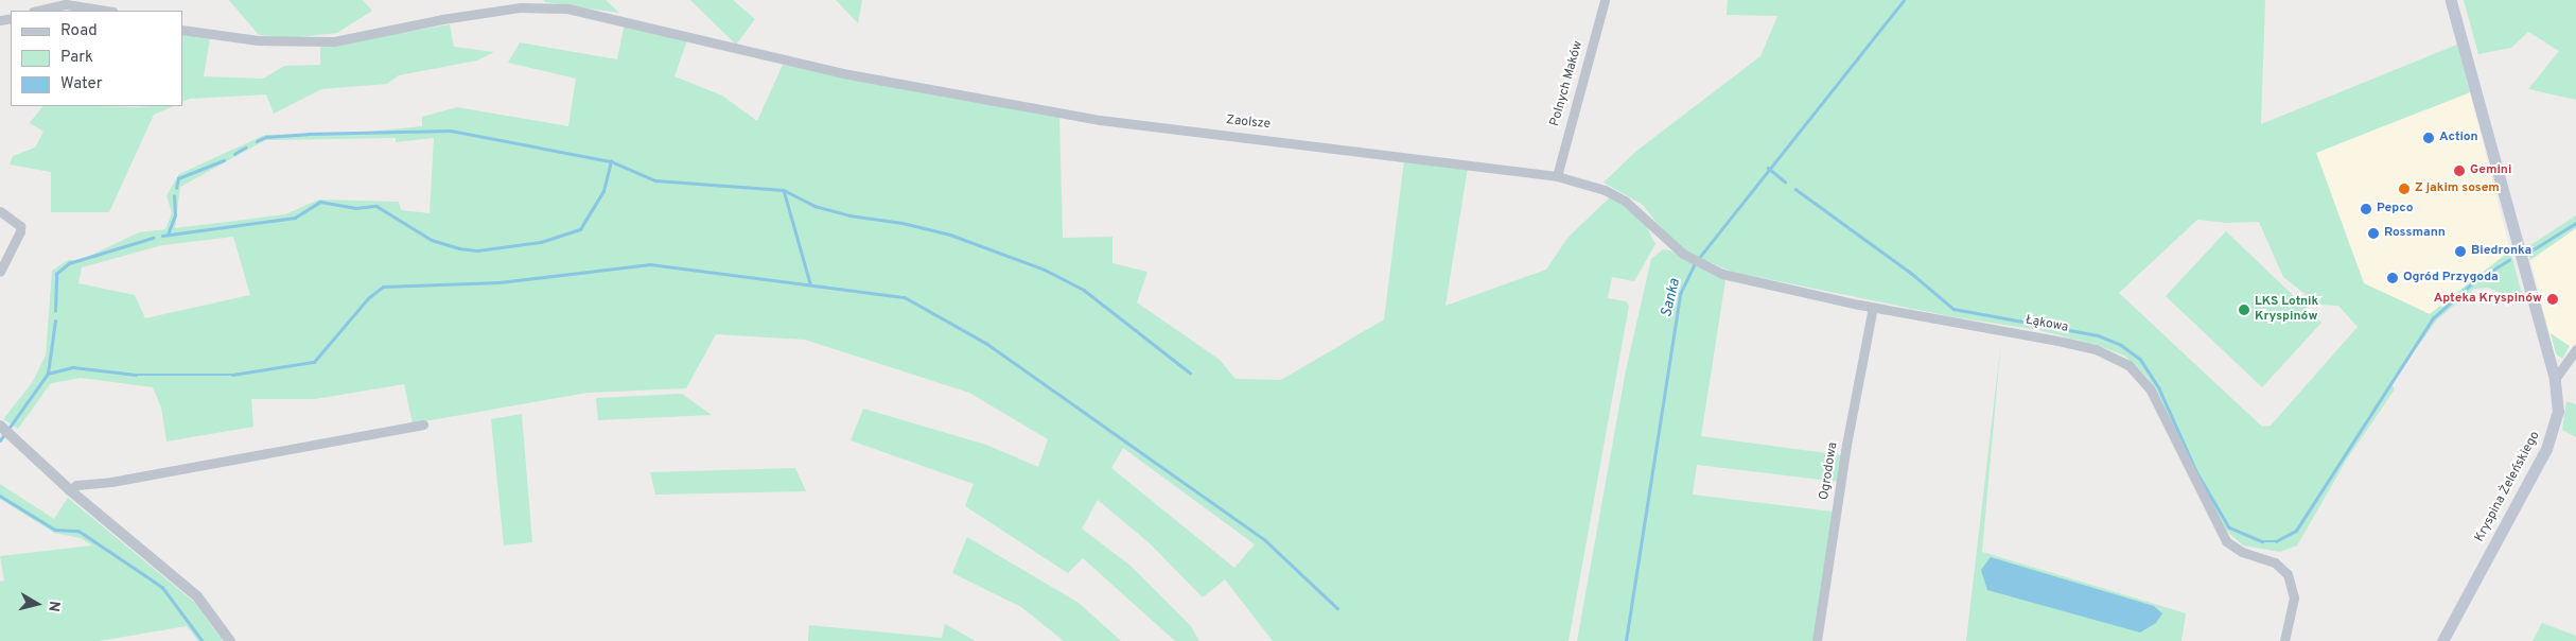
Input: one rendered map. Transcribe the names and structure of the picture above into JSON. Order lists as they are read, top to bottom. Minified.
{"streets":{"main road":["Kryspina Żeleńskiego"],"street":["Polnych Maków","Zaolsze","Łąkowa","Ogrodowa"]},"crossings":[["Polnych Maków","Zaolsze"],["Zaolsze","Łąkowa"],["Łąkowa","Ogrodowa"]],"water":["Sanka"],"places":["Action","Gemini","Z jakim sosem","Pepco","Rossmann","Biedronka","Ogród Przygoda","Apteka Kryspinów","LKS Lotnik Kryspinów"],"legend":["Road","Park","Water"],"north":"right"}
